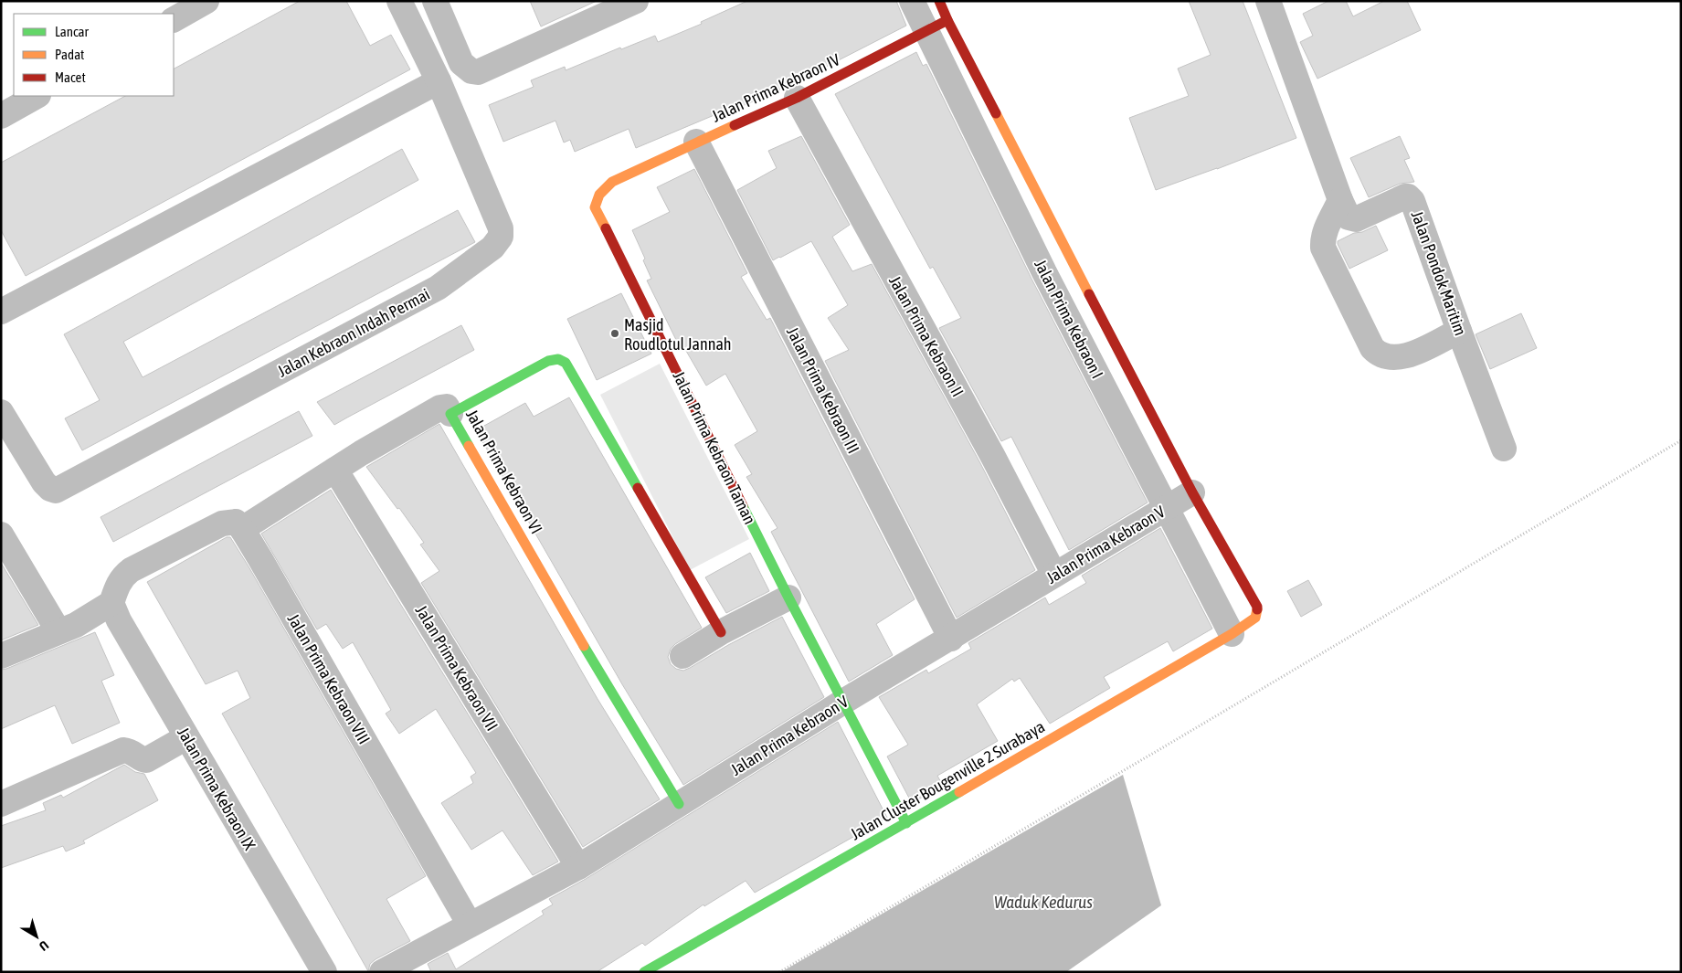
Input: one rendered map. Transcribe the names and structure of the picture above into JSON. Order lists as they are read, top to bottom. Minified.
{"streets":{"street":["Jalan Prima Kebraon IV","Jalan Pondok Maritim","Jalan Prima Kebraon I","Jalan Kebraon Indah Permai","Jalan Prima Kebraon II","Jalan Prima Kebraon III","Jalan Prima Kebraon Taman","Jalan Prima Kebraon VI","Jalan Prima Kebraon V","Jalan Prima Kebraon VII","Jalan Prima Kebraon VIII","Jalan Cluster Bougenville 2 Surabaya","Jalan Prima Kebraon IX"]},"crossings":[["Jalan Prima Kebraon IV","Jalan Prima Kebraon I"],["Jalan Prima Kebraon IV","Jalan Prima Kebraon II"],["Jalan Prima Kebraon IV","Jalan Prima Kebraon III"],["Jalan Prima Kebraon IV","Jalan Prima Kebraon Taman"],["Jalan Prima Kebraon I","Jalan Prima Kebraon V"],["Jalan Prima Kebraon I","Jalan Cluster Bougenville 2 Surabaya"],["Jalan Prima Kebraon II","Jalan Prima Kebraon V"],["Jalan Prima Kebraon III","Jalan Prima Kebraon V"],["Jalan Prima Kebraon Taman","Jalan Prima Kebraon V"],["Jalan Prima Kebraon Taman","Jalan Cluster Bougenville 2 Surabaya"],["Jalan Prima Kebraon VI","Jalan Prima Kebraon V"],["Jalan Prima Kebraon V","Jalan Prima Kebraon VII"],["Jalan Prima Kebraon V","Jalan Prima Kebraon VIII"]],"water":["Waduk Kedurus"],"places":["Masjid Roudlotul Jannah"],"legend":["Lancar","Padat","Macet"],"north":"bottom right"}
